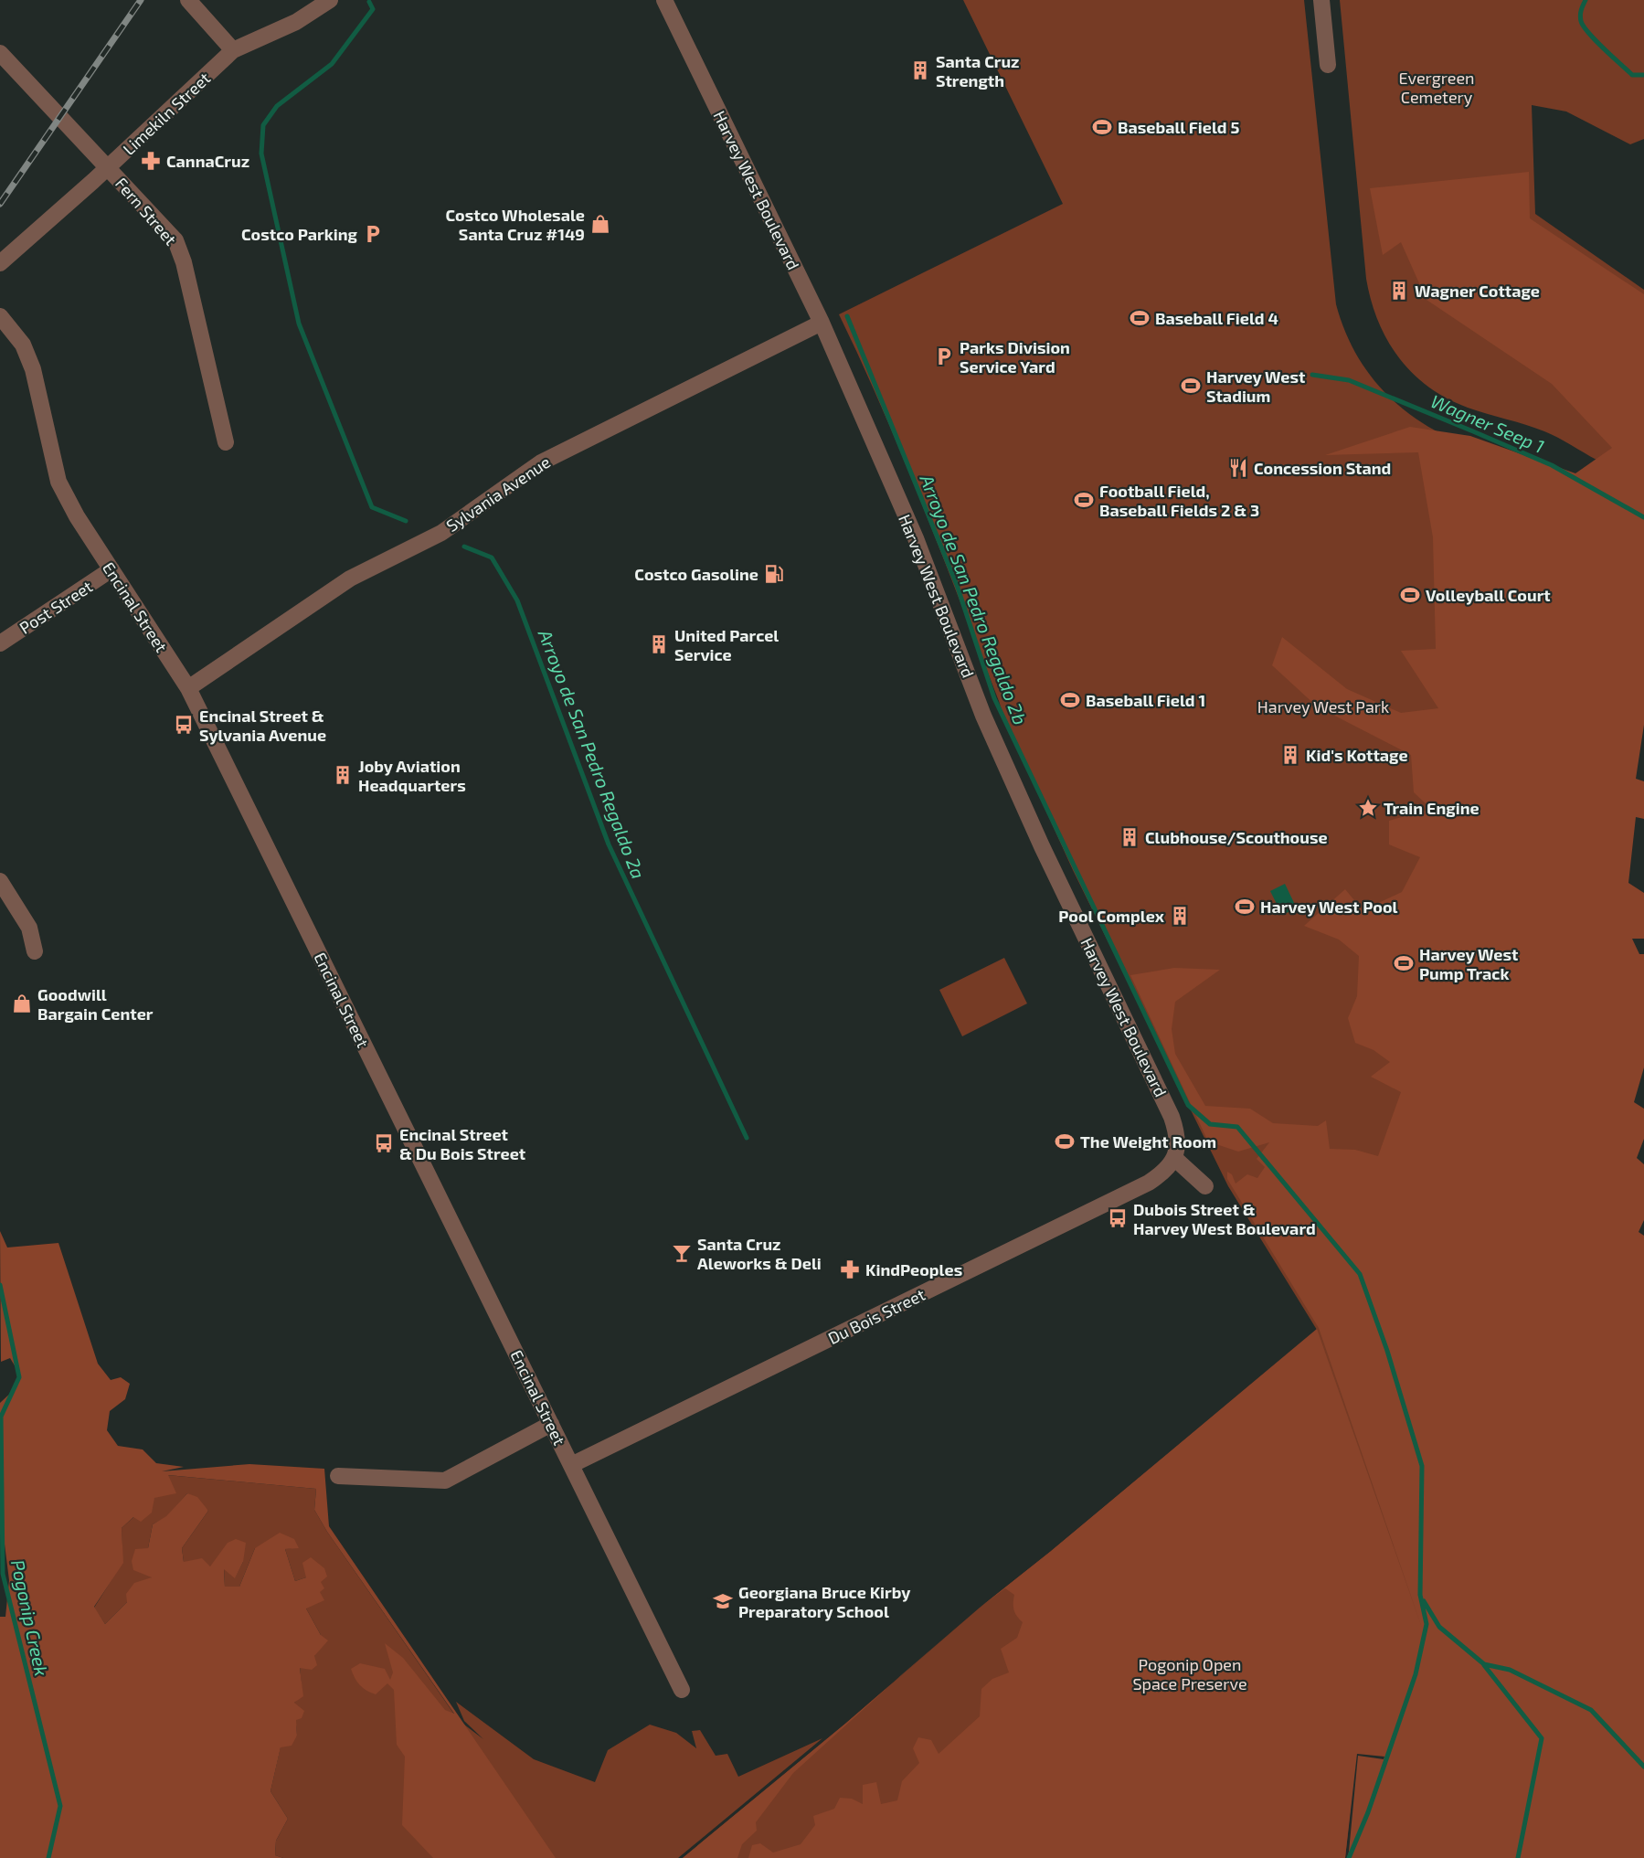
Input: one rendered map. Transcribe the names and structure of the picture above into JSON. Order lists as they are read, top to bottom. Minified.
{"streets":{"street":["Limekiln Street","Harvey West Boulevard","Fern Street","Sylvania Avenue","Post Street","Encinal Street","Du Bois Street"]},"crossings":[["Limekiln Street","Fern Street"],["Harvey West Boulevard","Sylvania Avenue"],["Harvey West Boulevard","Du Bois Street"],["Sylvania Avenue","Encinal Street"],["Post Street","Encinal Street"],["Encinal Street","Du Bois Street"]],"water":["Wagner Seep 1","Arroyo de San Pedro Regaldo 2b","Arroyo de San Pedro Regaldo 2a","Pogonip Creek"],"parks":["Evergreen Cemetery","Harvey West Park","Pogonip Open Space Preserve"],"places":{"building":["Santa Cruz Strength","Wagner Cottage","United Parcel Service","Kid's Kottage","Joby Aviation Headquarters","Clubhouse/Scouthouse","Pool Complex"],"sports":["Baseball Field 5","Baseball Field 4","Harvey West Stadium","Football Field, Baseball Fields 2 & 3","Volleyball Court","Baseball Field 1","Harvey West Pool","Harvey West Pump Track","The Weight Room"],"pharmacy":["CannaCruz","KindPeoples"],"shop":["Costco Wholesale Santa Cruz #149","Goodwill Bargain Center"],"parking":["Costco Parking","Parks Division Service Yard"],"restaurant":["Concession Stand"],"fuel station":["Costco Gasoline"],"bus stop":["Encinal Street & Sylvania Avenue","Encinal Street & Du Bois Street","Dubois Street & Harvey West Boulevard"],"place":["Train Engine"],"bar":["Santa Cruz Aleworks & Deli"],"school or university":["Georgiana Bruce Kirby Preparatory School"]}}
